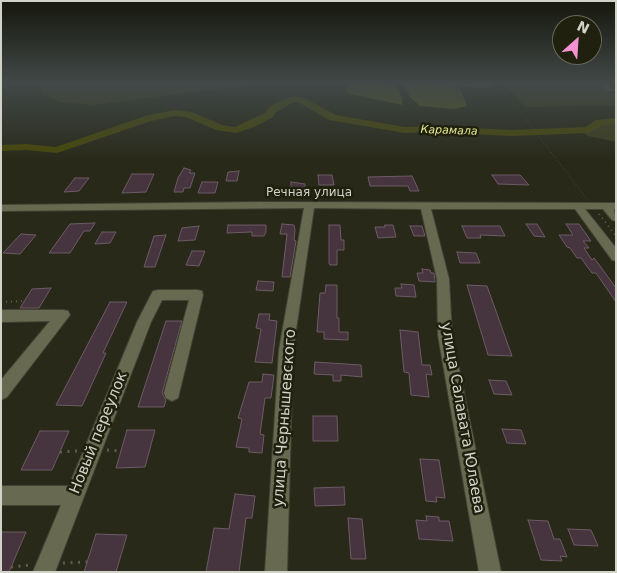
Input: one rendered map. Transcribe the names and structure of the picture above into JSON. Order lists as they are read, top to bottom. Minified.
{"streets":{"street":["Речная улица","улица Чернышевского","улица Салавата Юлаева","Новый переулок"]},"crossings":[["Речная улица","улица Чернышевского"],["Речная улица","улица Салавата Юлаева"]],"water":["Карамала"],"north":"top right"}
